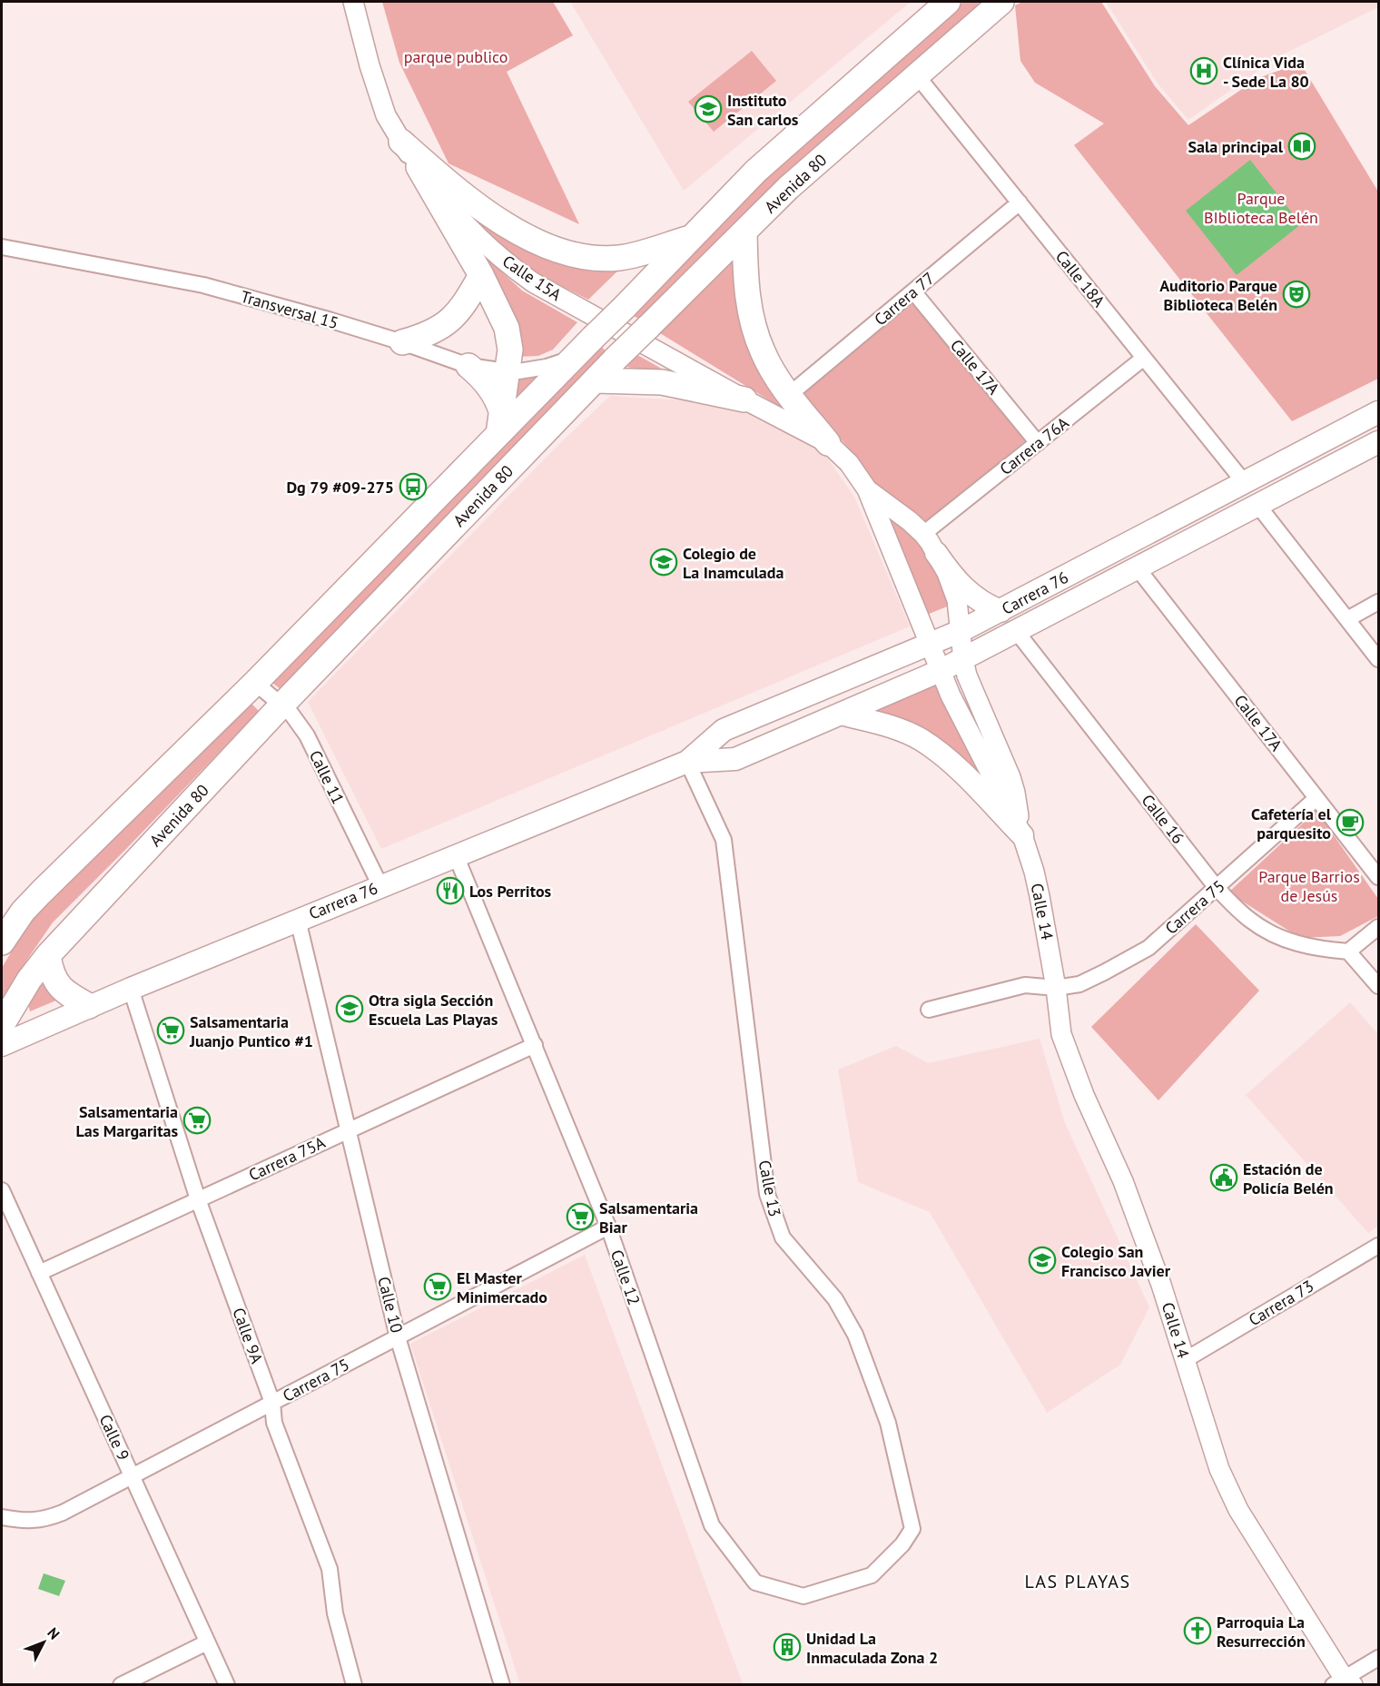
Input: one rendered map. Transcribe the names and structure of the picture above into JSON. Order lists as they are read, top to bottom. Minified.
{"streets":{"main road":["Avenida 80","Carrera 76"],"street":["Calle 15A","Calle 18A","Carrera 77","Transversal 15","Calle 17A","Carrera 76A","Calle 11","Calle 16","Carrera 75","Calle 14","Carrera 75A","Calle 13","Calle 12","Carrera 73","Calle 10","Calle 9A","Calle 9"]},"crossings":[["Avenida 80","Calle 18A"],["Avenida 80","Transversal 15"],["Avenida 80","Calle 11"],["Calle 18A","Carrera 77"],["Calle 18A","Carrera 76A"],["Calle 18A","Carrera 76"],["Carrera 77","Calle 17A"],["Calle 17A","Carrera 76A"],["Calle 17A","Carrera 76"],["Calle 17A","Carrera 75"],["Carrera 76","Calle 11"],["Carrera 76","Calle 16"],["Carrera 76","Calle 14"],["Carrera 76","Calle 13"],["Carrera 76","Calle 12"],["Carrera 76","Calle 10"],["Carrera 76","Calle 9A"],["Calle 16","Carrera 75"],["Carrera 75","Calle 14"],["Carrera 75","Calle 12"],["Carrera 75","Calle 10"],["Carrera 75","Calle 9A"],["Carrera 75","Calle 9"],["Calle 14","Carrera 73"],["Carrera 75A","Calle 12"],["Carrera 75A","Calle 10"],["Carrera 75A","Calle 9A"],["Carrera 75A","Calle 9"],["Calle 13","Calle 12"]],"districts":["LAS PLAYAS"],"parks":["parque publico","Parque BIblioteca Belén","Parque Barrios de Jesús"],"places":{"hospital":["Clínica Vida - Sede La 80"],"school or university":["Instituto San carlos","Colegio de La Inamculada","Otra sigla Sección Escuela Las Playas","Colegio San Francisco Javier"],"library":["Sala principal"],"theatre":["Auditorio Parque Biblioteca Belén"],"bus stop":["Dg 79 #09-275"],"cafe":["Cafetería el parquesito"],"restaurant":["Los Perritos"],"supermarket":["Salsamentaria Juanjo Puntico #1","Salsamentaria Las Margaritas","Salsamentaria Biar","El Master Minimercado"],"public building":["Estación de Policía Belén"],"church":["Parroquia La Resurrección"],"building":["Unidad La Inmaculada Zona 2"]},"north":"top right"}
